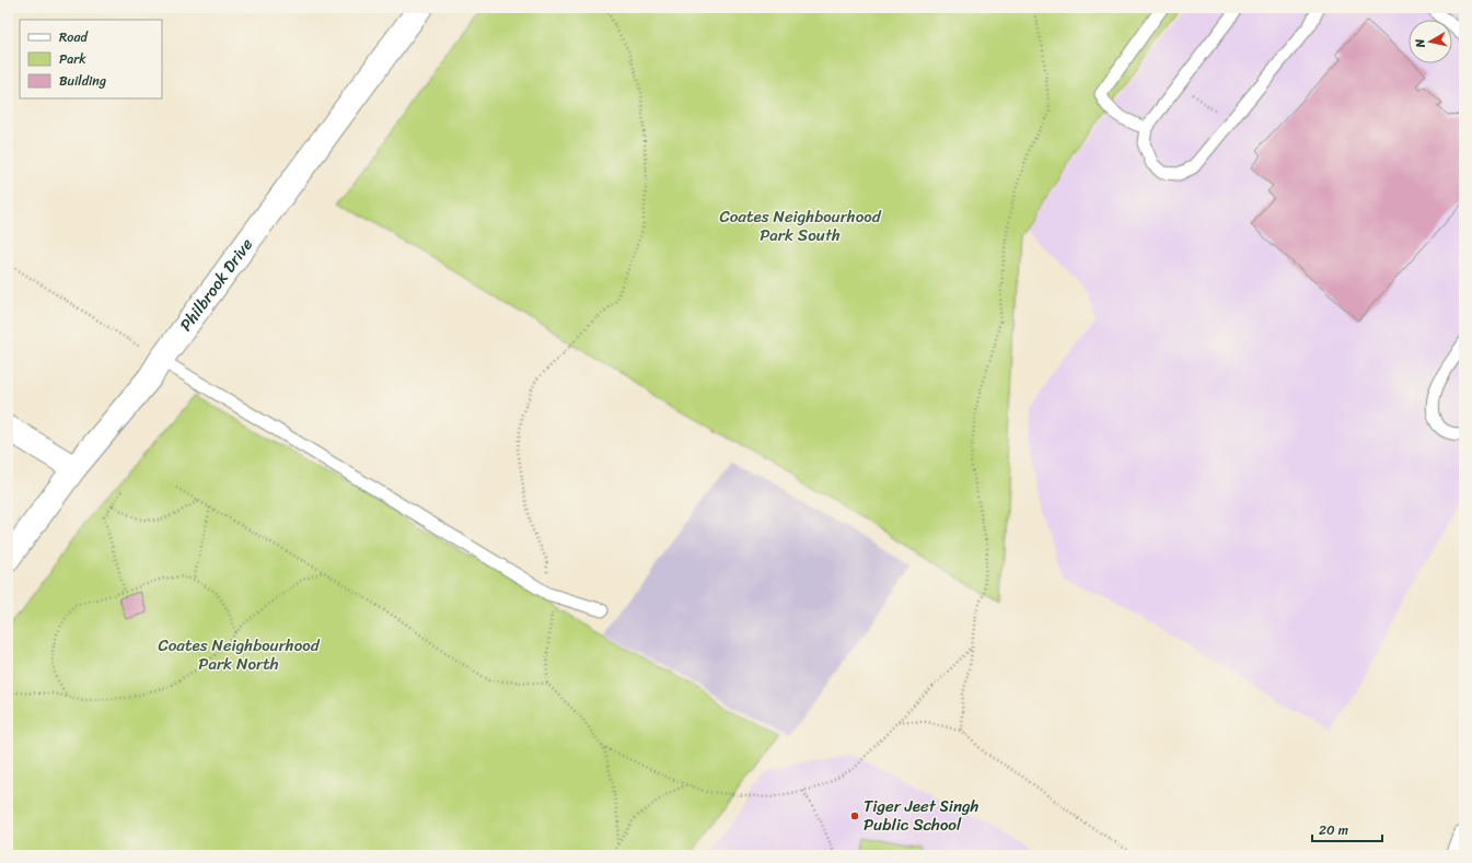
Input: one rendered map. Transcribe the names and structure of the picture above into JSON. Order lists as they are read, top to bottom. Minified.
{"streets":{"street":["Philbrook Drive"]},"parks":["Coates Neighbourhood Park South","Coates Neighbourhood Park North"],"places":["Tiger Jeet Singh Public School"],"legend":["Road","Park","Building"],"scale_bar":"20 m","north":"left"}
